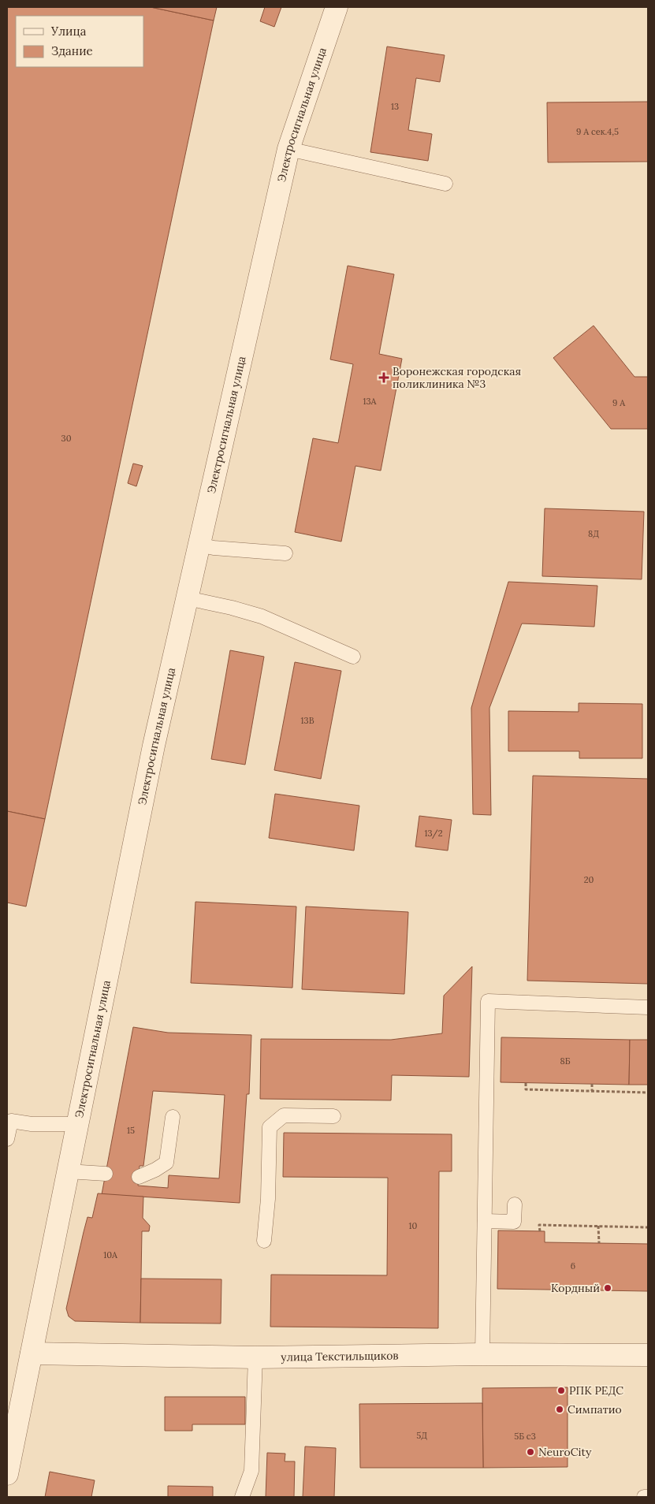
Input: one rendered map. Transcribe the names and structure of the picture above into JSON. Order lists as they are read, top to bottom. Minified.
{"streets":{"street":["Электросигнальная улица","улица Текстильщиков"]},"crossings":[["Электросигнальная улица","улица Текстильщиков"]],"places":{"health":["Воронежская городская поликлиника №3"],"other":["Кордный","РПК РЕДС","Симпатио","NeuroCity"]},"house_numbers":["13","9 А сек.4,5","13А","9 А","30","8Д","13В","13/2","20","8Б","15","10","10А","6","5Д","5Б с3"],"legend":["Улица","Здание"]}
